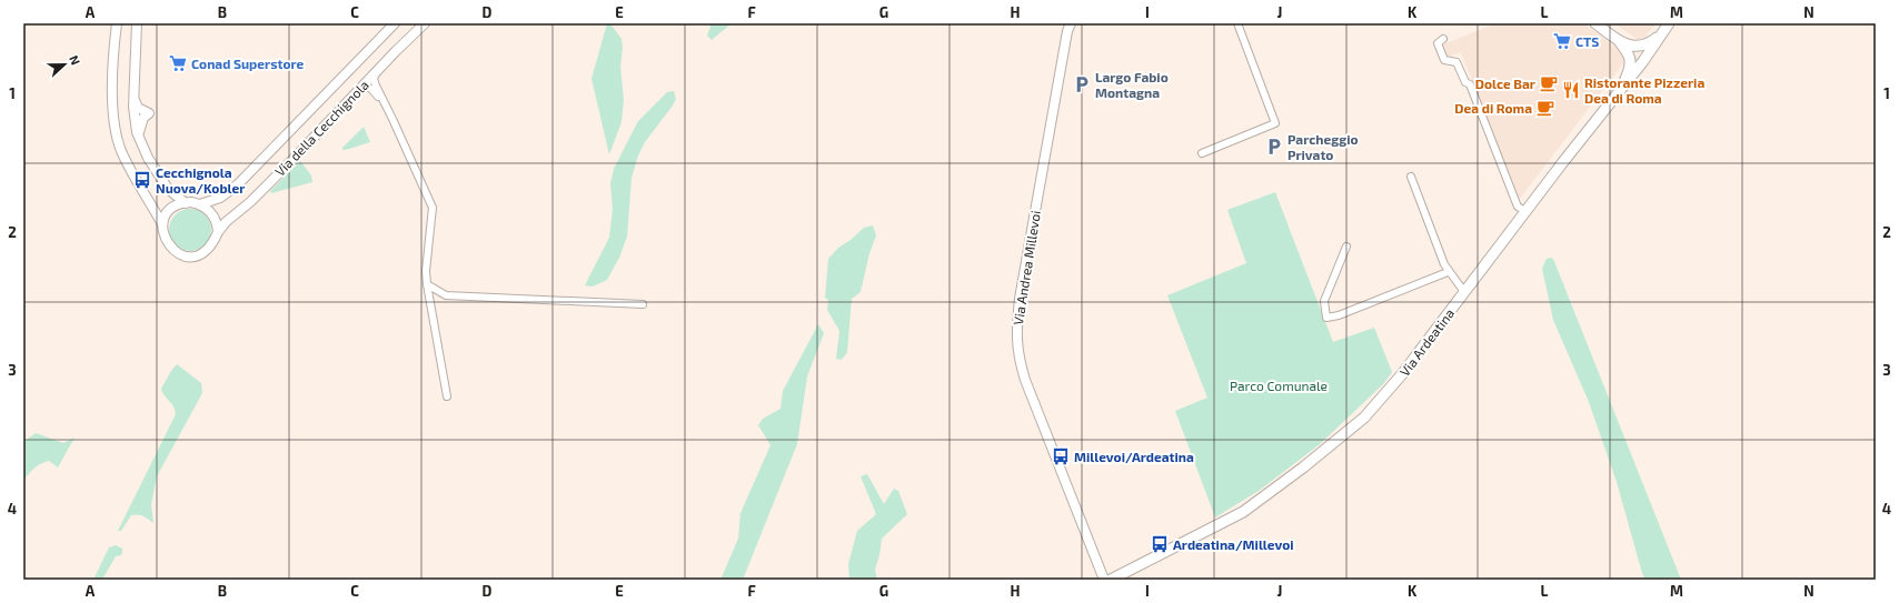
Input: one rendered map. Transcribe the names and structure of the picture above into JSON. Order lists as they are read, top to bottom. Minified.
{"streets":{"main road":["Via Ardeatina"],"street":["Via della Cecchignola","Via Andrea Millevoi"]},"parks":["Parco Comunale"],"places":{"supermarket":["CTS","Conad Superstore"],"cafe":["Dolce Bar","Dea di Roma"],"parking":["Largo Fabio Montagna","Parcheggio Privato"],"restaurant":["Ristorante Pizzeria Dea di Roma"],"bus stop":["Cecchignola Nuova/Kobler","Millevoi/Ardeatina","Ardeatina/Millevoi"]},"north":"right","grid":{"columns":["A","B","C","D","E","F","G","H","I","J","K","L","M","N"],"rows":["1","2","3","4"]}}
